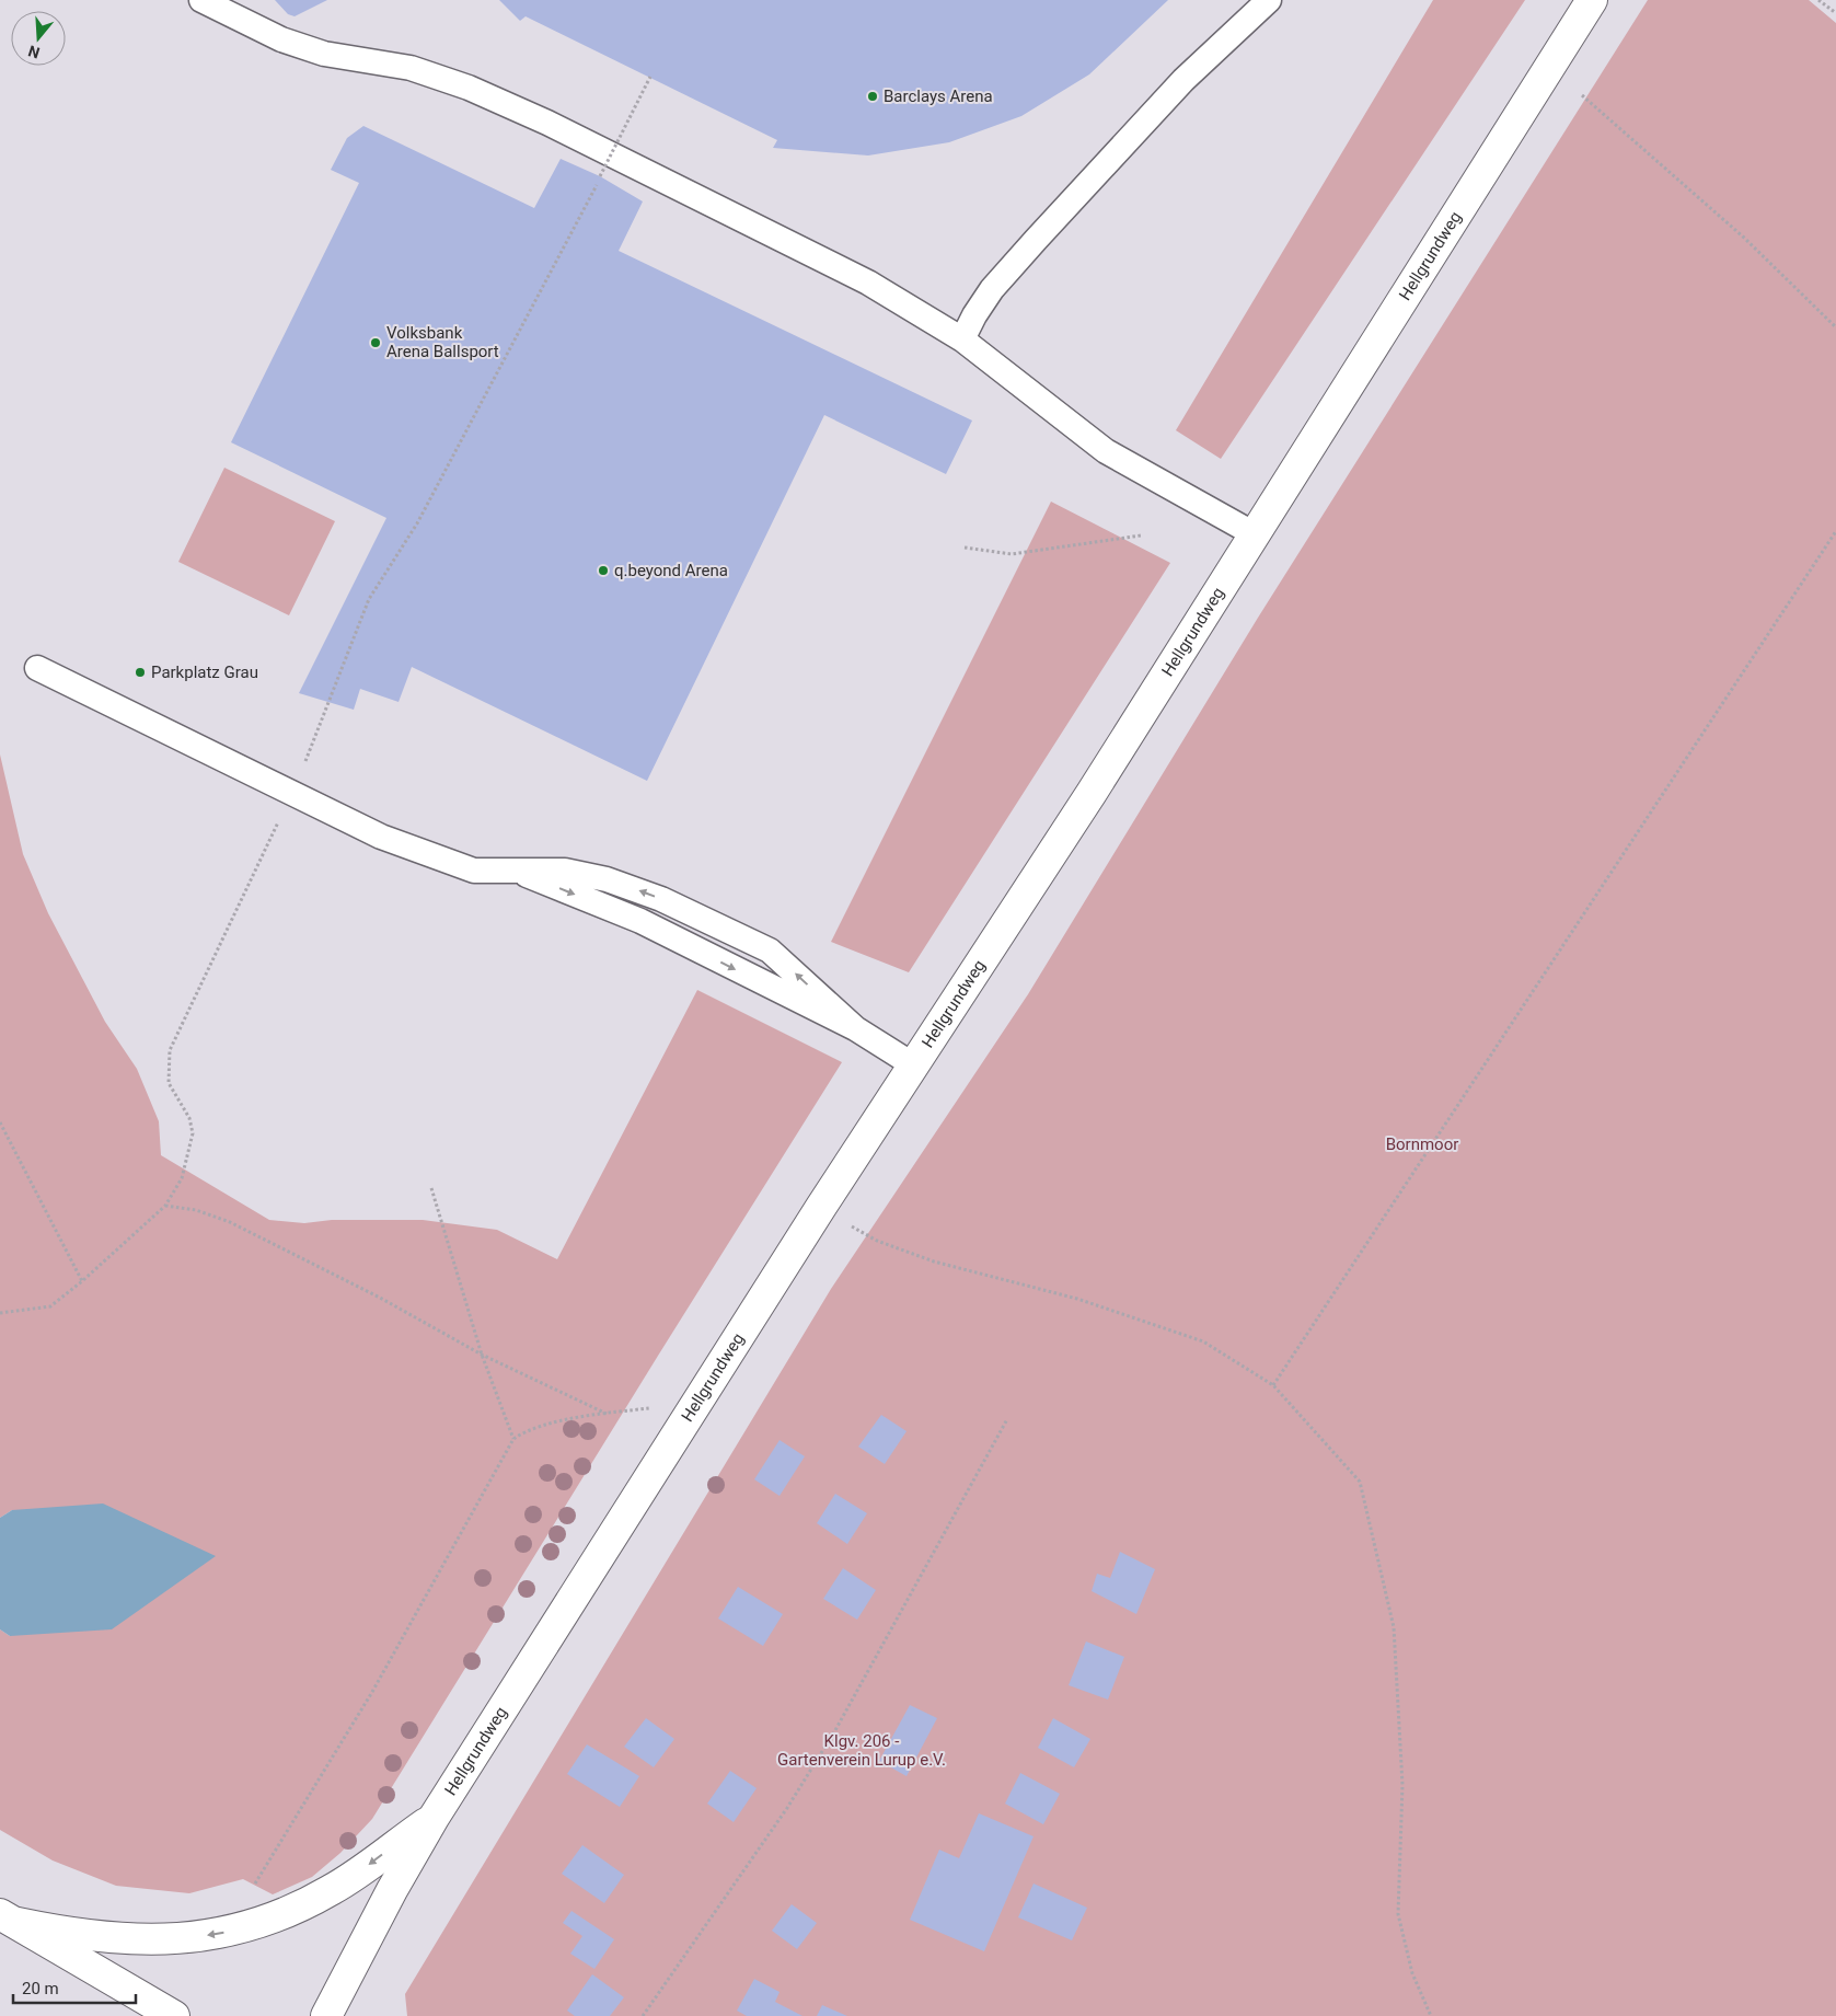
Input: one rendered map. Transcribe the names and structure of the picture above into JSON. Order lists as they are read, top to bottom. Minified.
{"streets":{"street":["Hellgrundweg"]},"parks":["Bornmoor","Klgv. 206 - Gartenverein Lurup e.V."],"places":["Barclays Arena","Volksbank Arena Ballsport","q.beyond Arena","Parkplatz Grau"],"scale_bar":"20 m","north":"bottom"}
